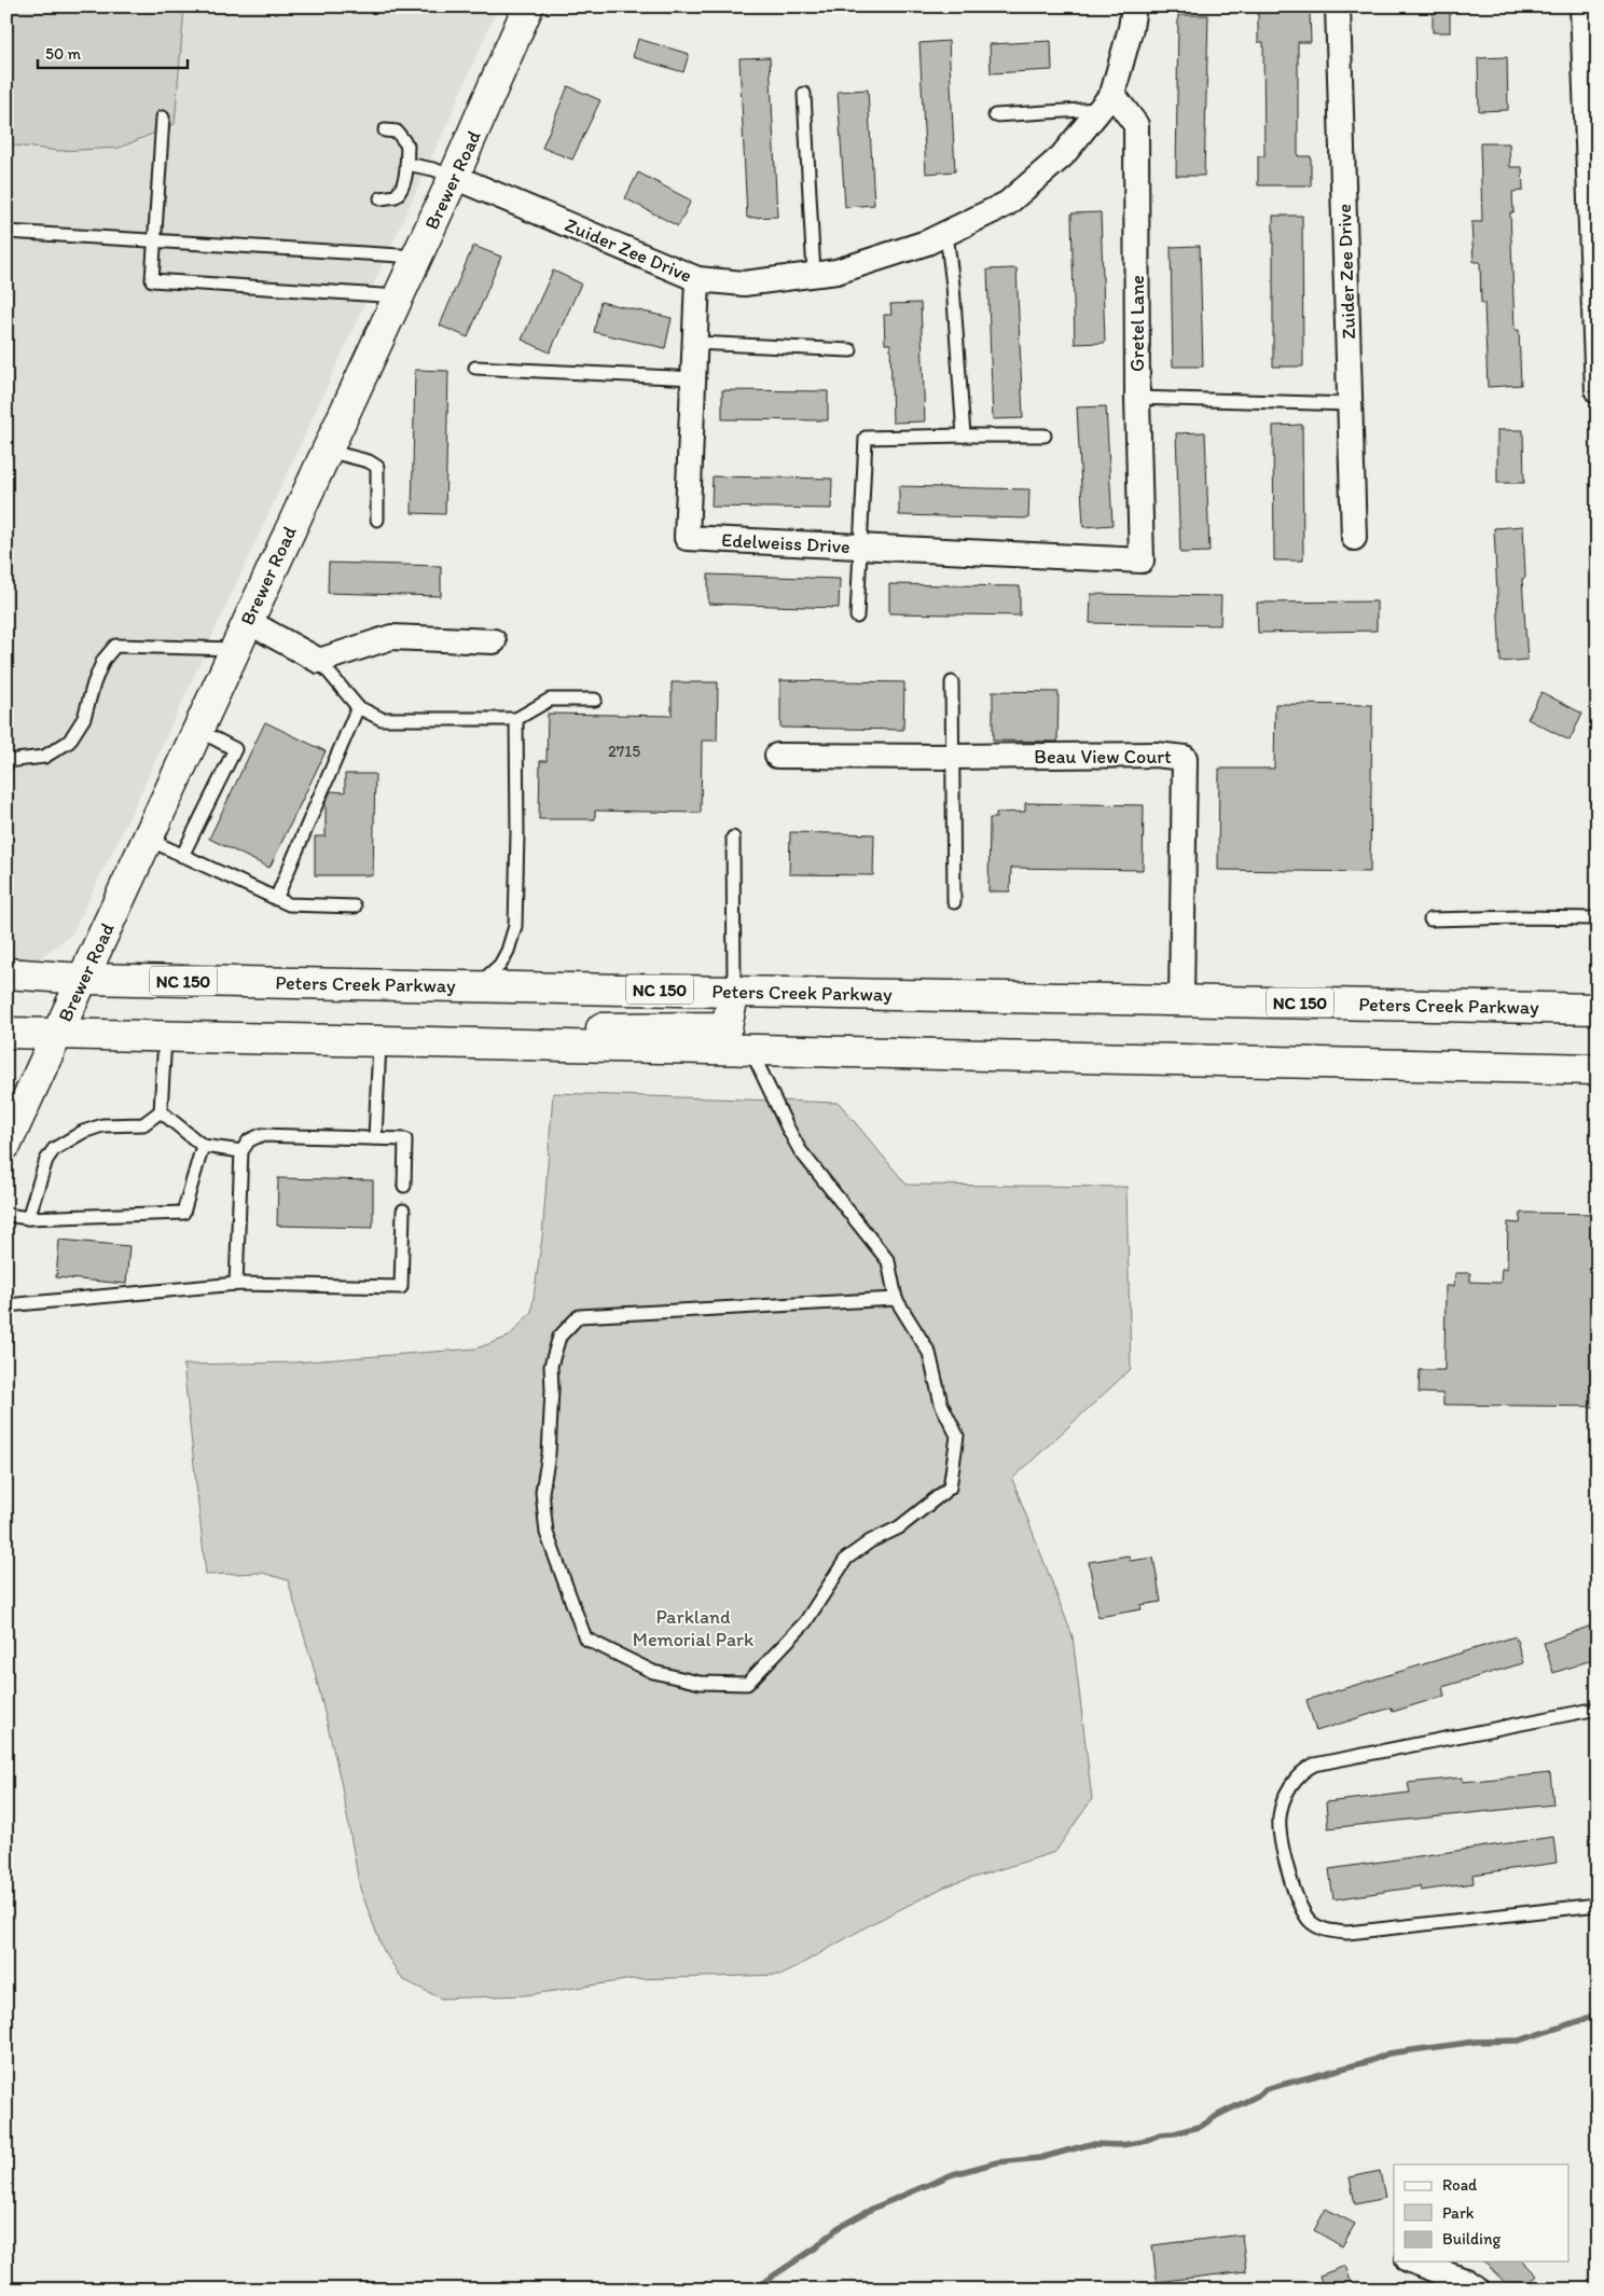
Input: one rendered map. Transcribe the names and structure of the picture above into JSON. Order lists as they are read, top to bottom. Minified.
{"streets":{"main road":["Brewer Road","NC 150","Peters Creek Parkway"],"street":["Zuider Zee Drive","Gretel Lane","Edelweiss Drive","Beau View Court"]},"crossings":[["Brewer Road","Zuider Zee Drive"],["Brewer Road","Peters Creek Parkway"],["Zuider Zee Drive","Gretel Lane"],["Zuider Zee Drive","Edelweiss Drive"],["Gretel Lane","Edelweiss Drive"],["Beau View Court","Peters Creek Parkway"]],"parks":["Parkland Memorial Park"],"house_numbers":["2715"],"legend":["Road","Park","Building"],"scale_bar":"50 m"}
